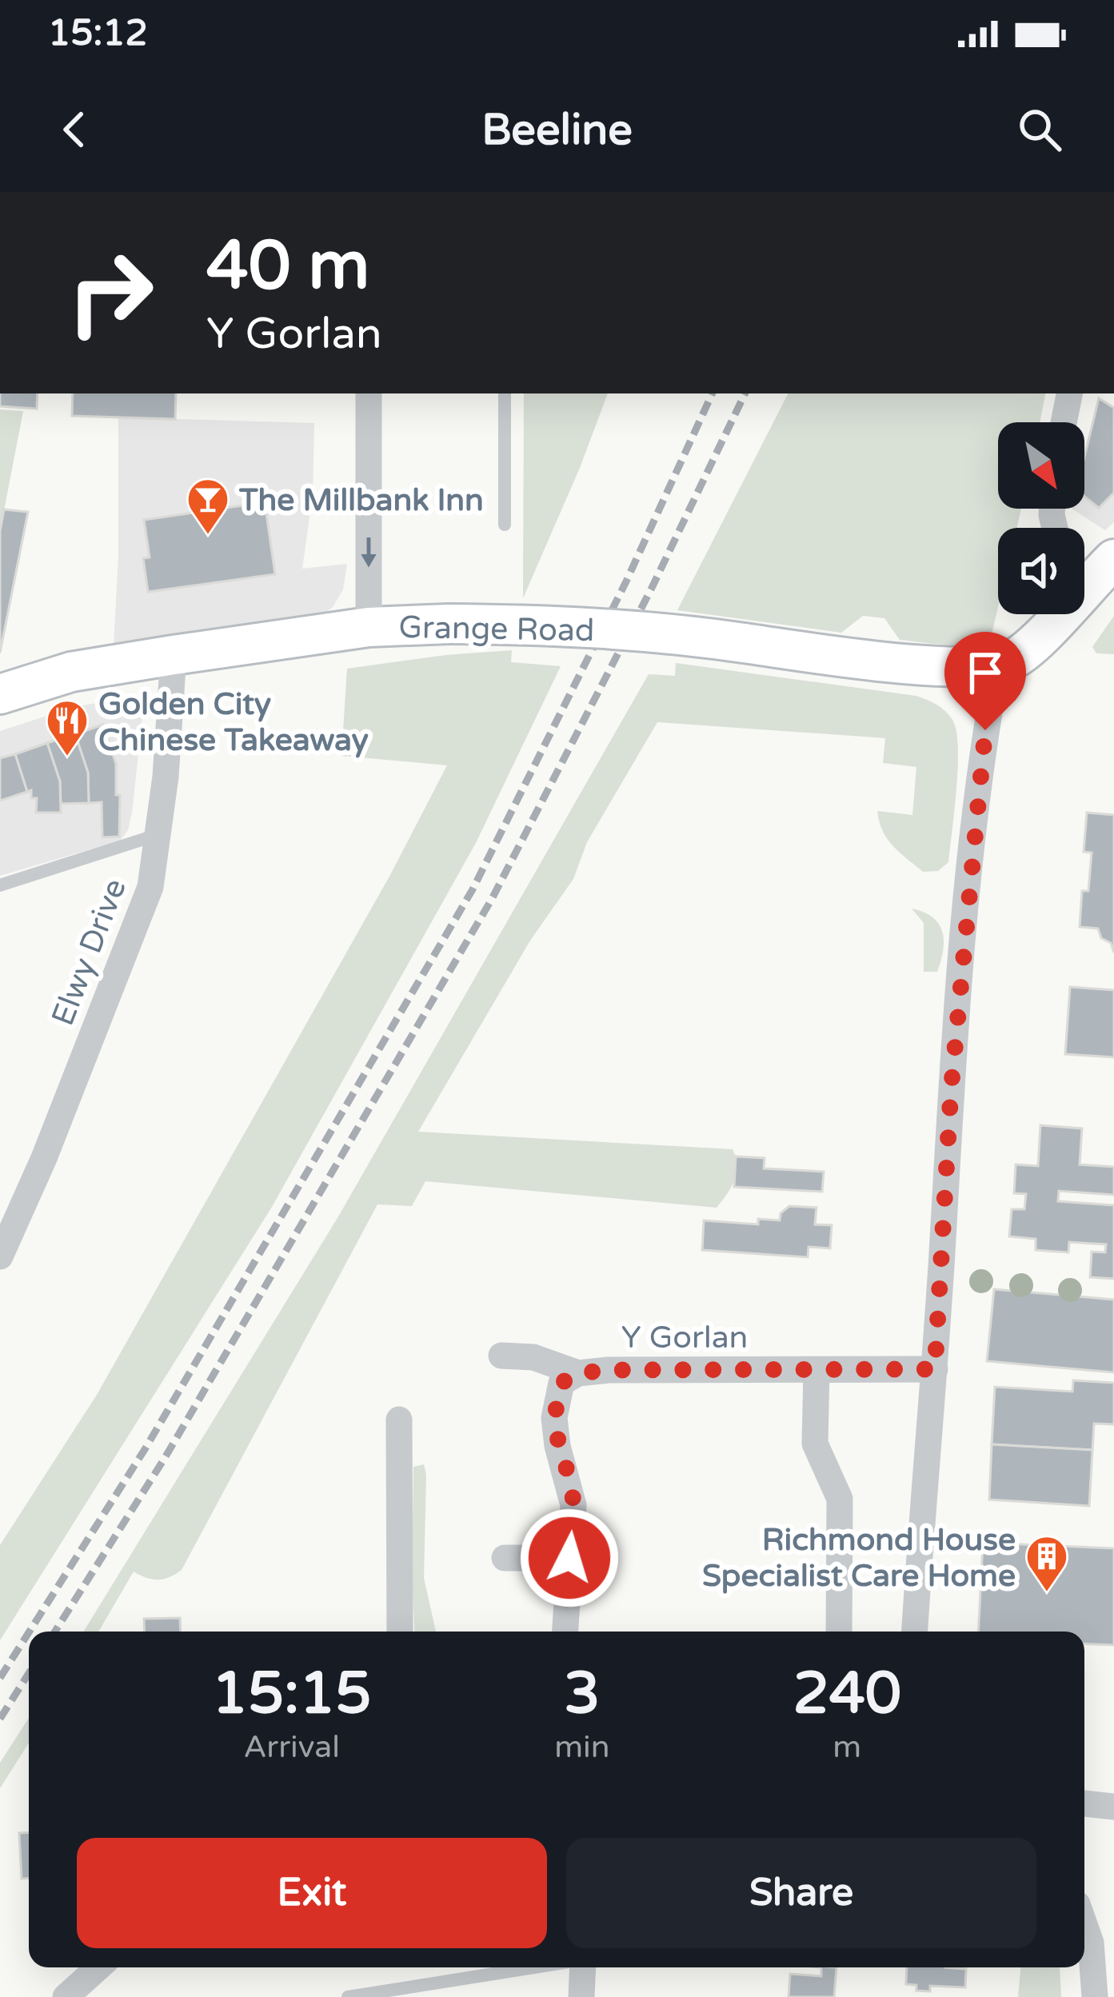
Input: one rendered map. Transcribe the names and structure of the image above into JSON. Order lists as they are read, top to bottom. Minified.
{"streets":{"main road":["Grange Road"],"street":["Elwy Drive","Y Gorlan"]},"crossings":[["Grange Road","Elwy Drive"]],"places":{"bar":["The Millbank Inn"],"restaurant":["Golden City Chinese Takeaway"],"building":["Richmond House Specialist Care Home"]},"north":"bottom right","page":{"status":"15:12","header":"Beeline","turn":["40 m","Y Gorlan"],"eta":["15:15","Arrival","3","min","240","m"],"buttons":["Exit","Share"]}}
